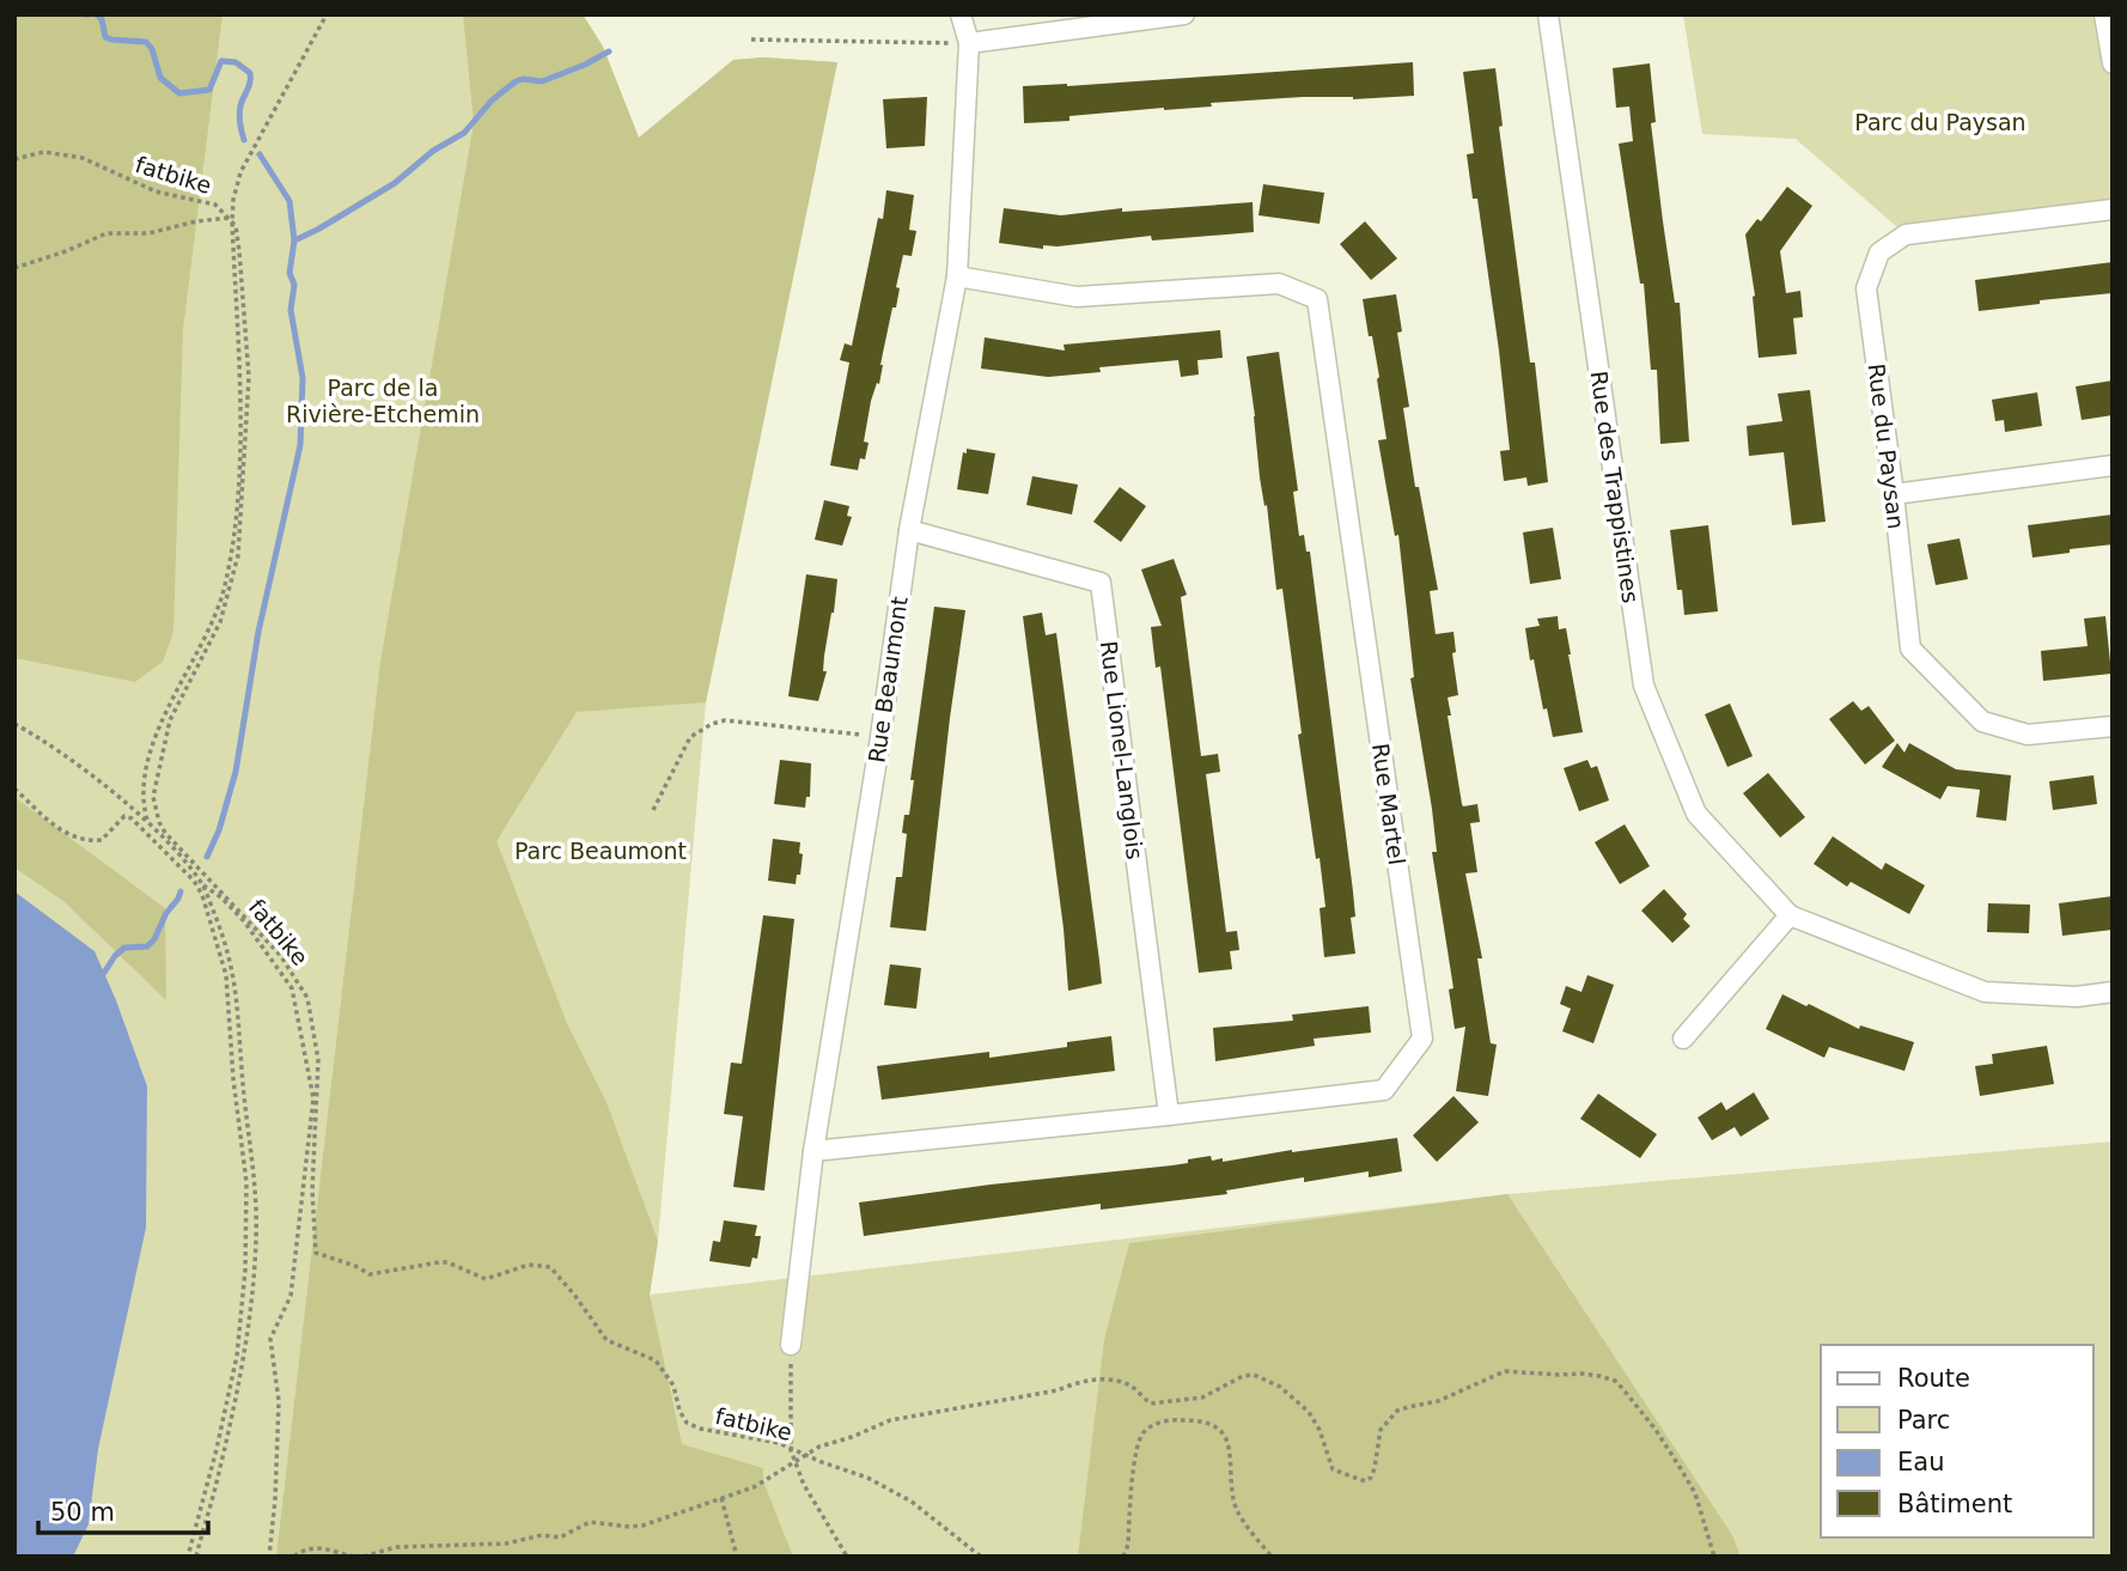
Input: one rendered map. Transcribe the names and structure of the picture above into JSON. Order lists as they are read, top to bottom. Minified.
{"streets":{"street":["Rue du Paysan","Rue des Trappistines","Rue Beaumont","Rue Lionel-Langlois","Rue Martel"],"path":["fatbike"]},"crossings":[["Rue Beaumont","Rue Lionel-Langlois"],["Rue Beaumont","Rue Martel"],["Rue Lionel-Langlois","Rue Martel"]],"parks":["Parc du Paysan","Parc de la Rivière-Etchemin","Parc Beaumont"],"legend":["Route","Parc","Eau","Bâtiment"],"scale_bar":"50 m"}
